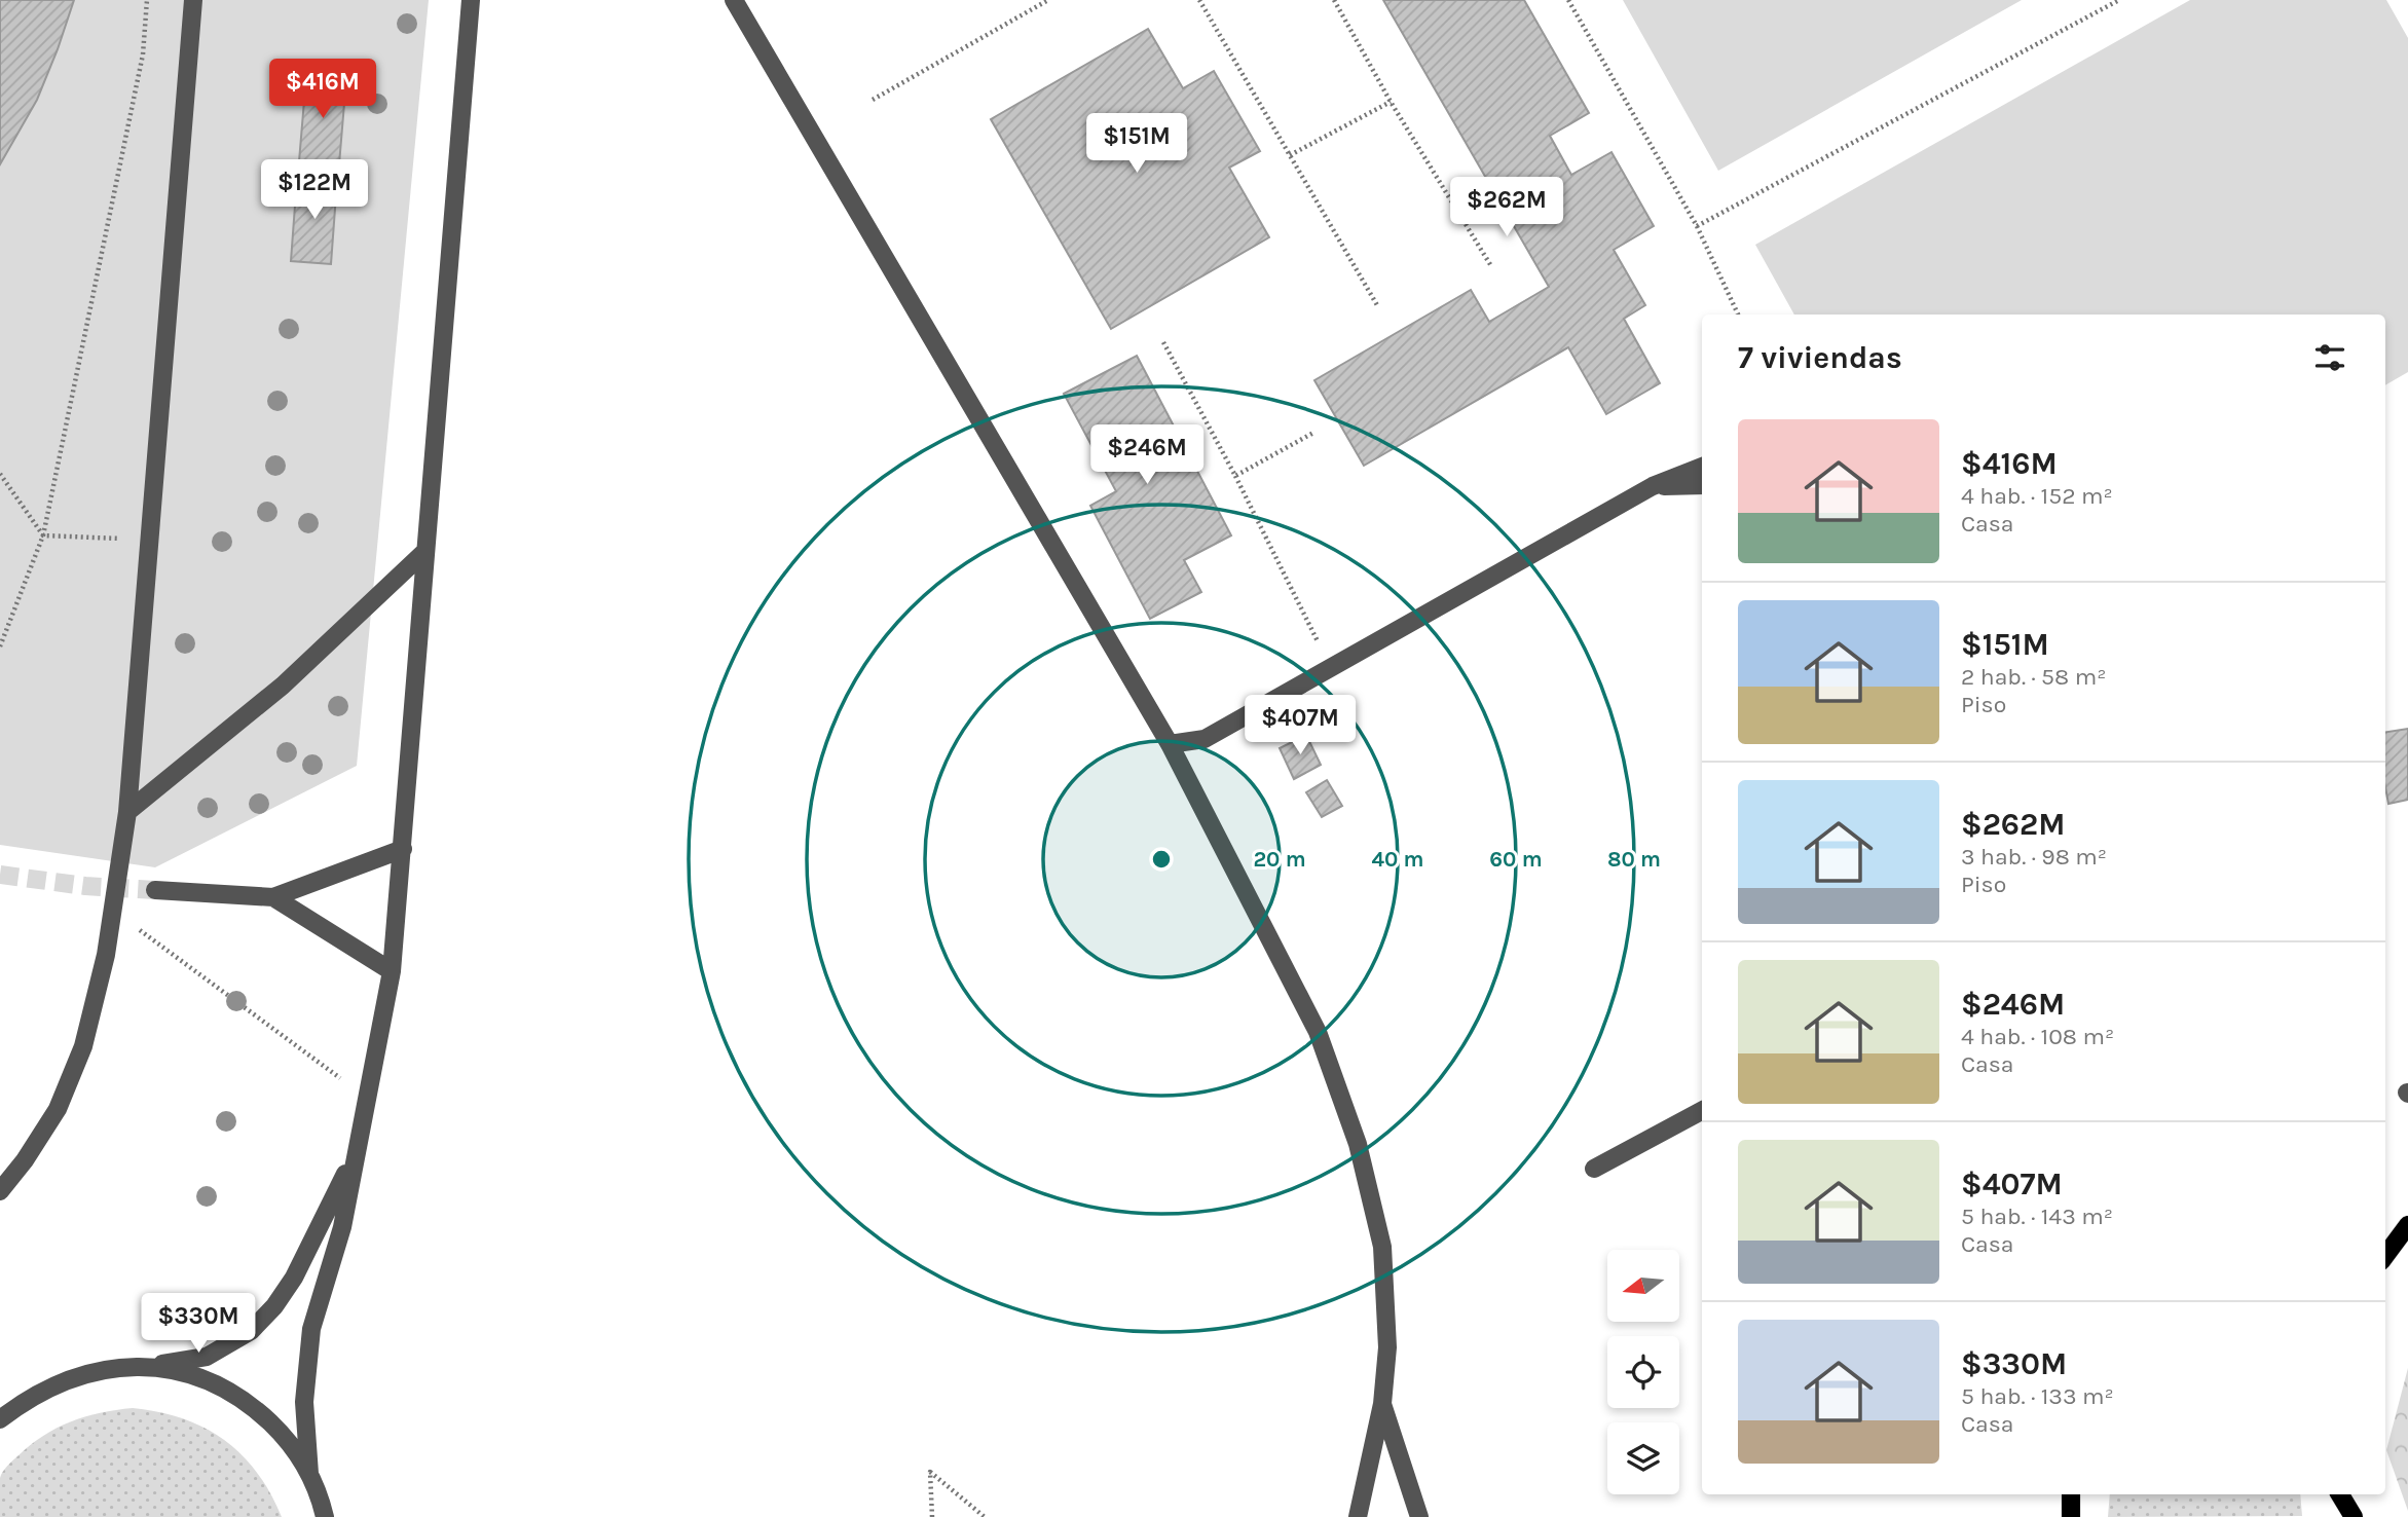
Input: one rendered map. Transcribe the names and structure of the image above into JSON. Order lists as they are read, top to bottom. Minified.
{"north":"left","page":{"price":["$416M","$151M","$122M","$262M","$246M","$407M","$330M"],"heading":"7 viviendas","list":[{"name":"$416M","note":"4 hab. · 152 m² · Casa"},{"name":"$151M","note":"2 hab. · 58 m² · Piso"},{"name":"$262M","note":"3 hab. · 98 m² · Piso"},{"name":"$246M","note":"4 hab. · 108 m² · Casa"},{"name":"$407M","note":"5 hab. · 143 m² · Casa"},{"name":"$330M","note":"5 hab. · 133 m² · Casa"}]},"rings":["20 m","40 m","60 m","80 m"]}
